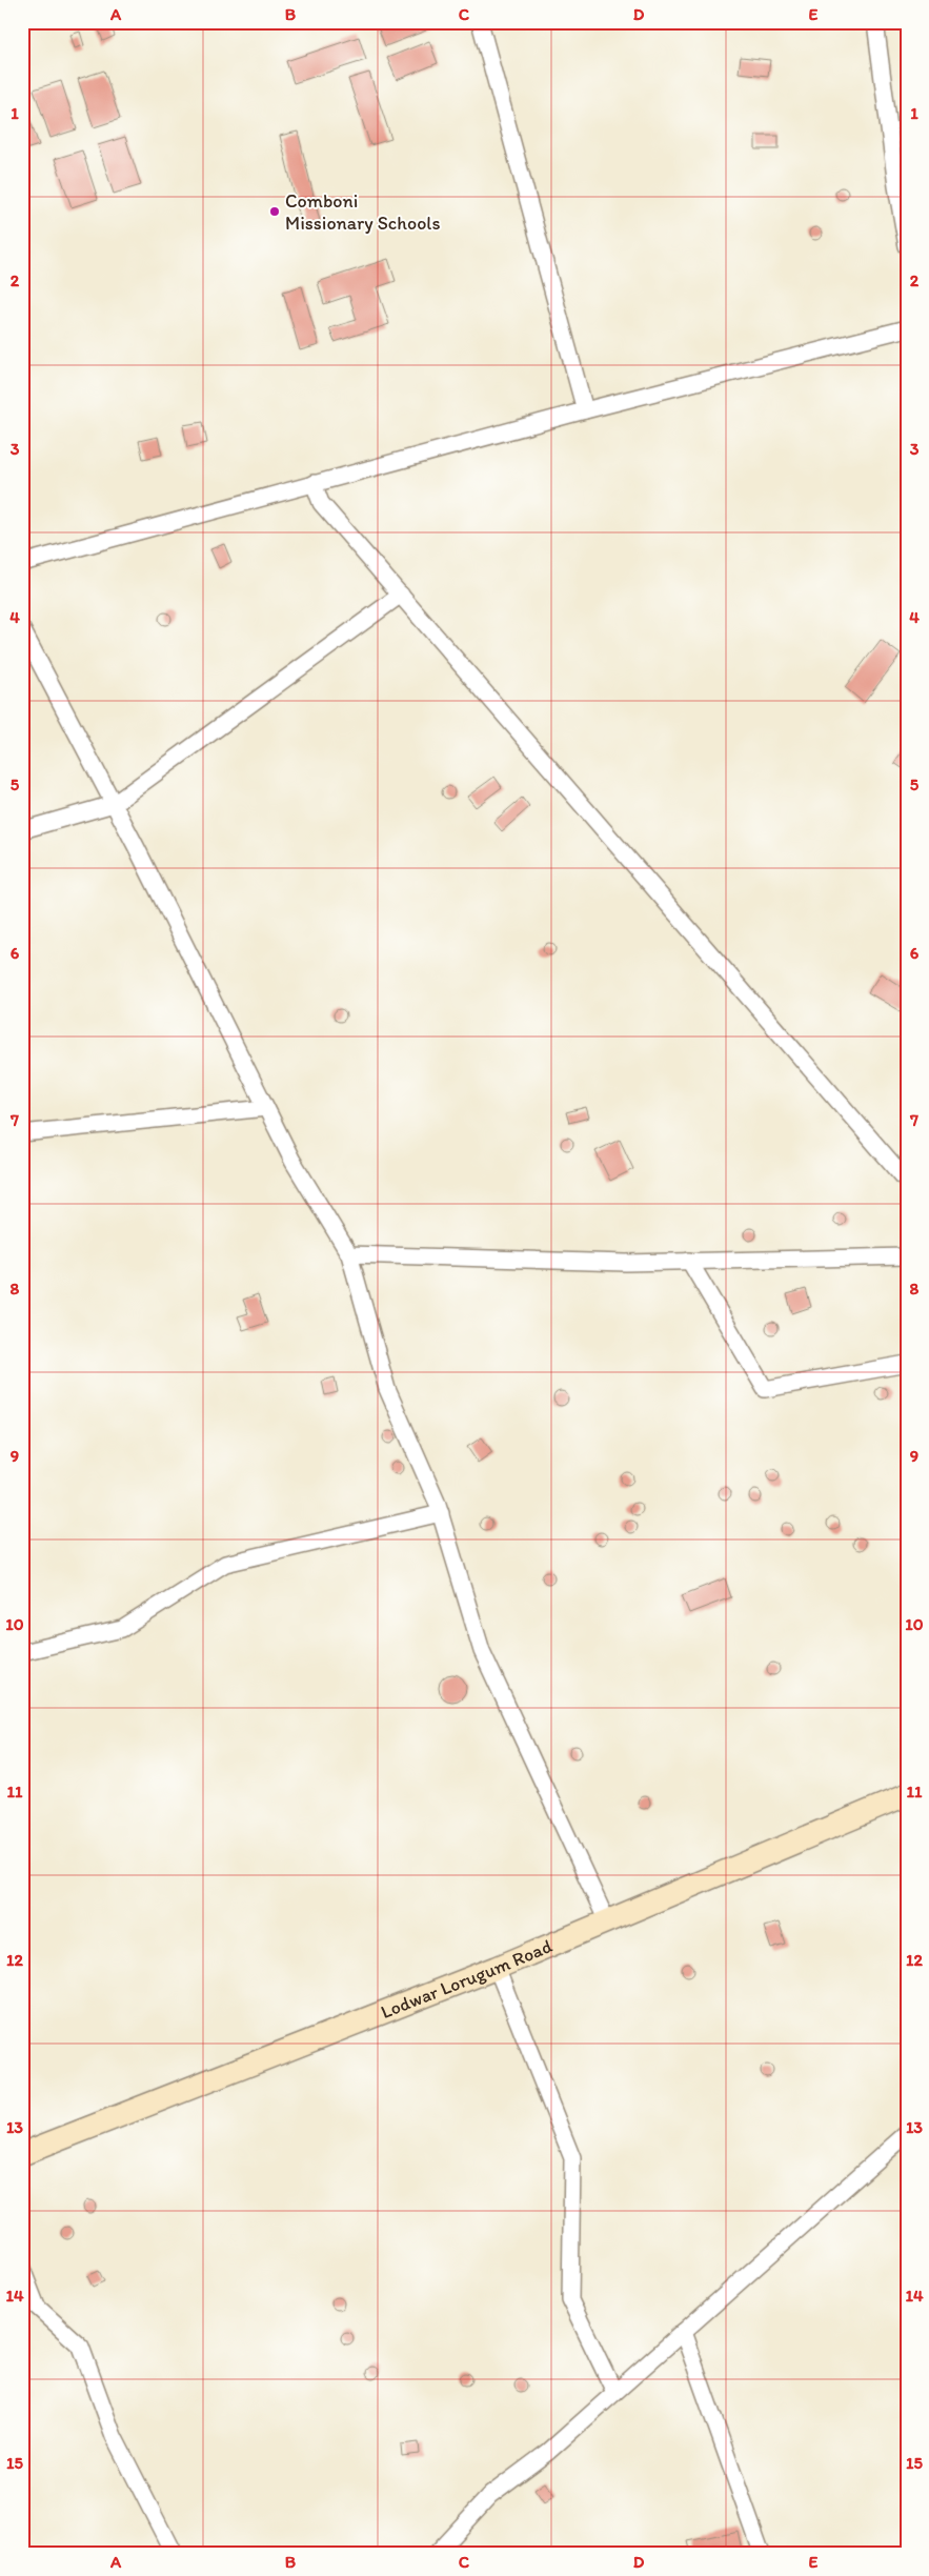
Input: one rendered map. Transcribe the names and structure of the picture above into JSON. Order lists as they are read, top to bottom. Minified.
{"streets":{"main road":["Lodwar Lorugum Road"]},"places":["Comboni Missionary Schools"],"grid":{"columns":["A","B","C","D","E"],"rows":["1","2","3","4","5","6","7","8","9","10","11","12","13","14","15"]}}
